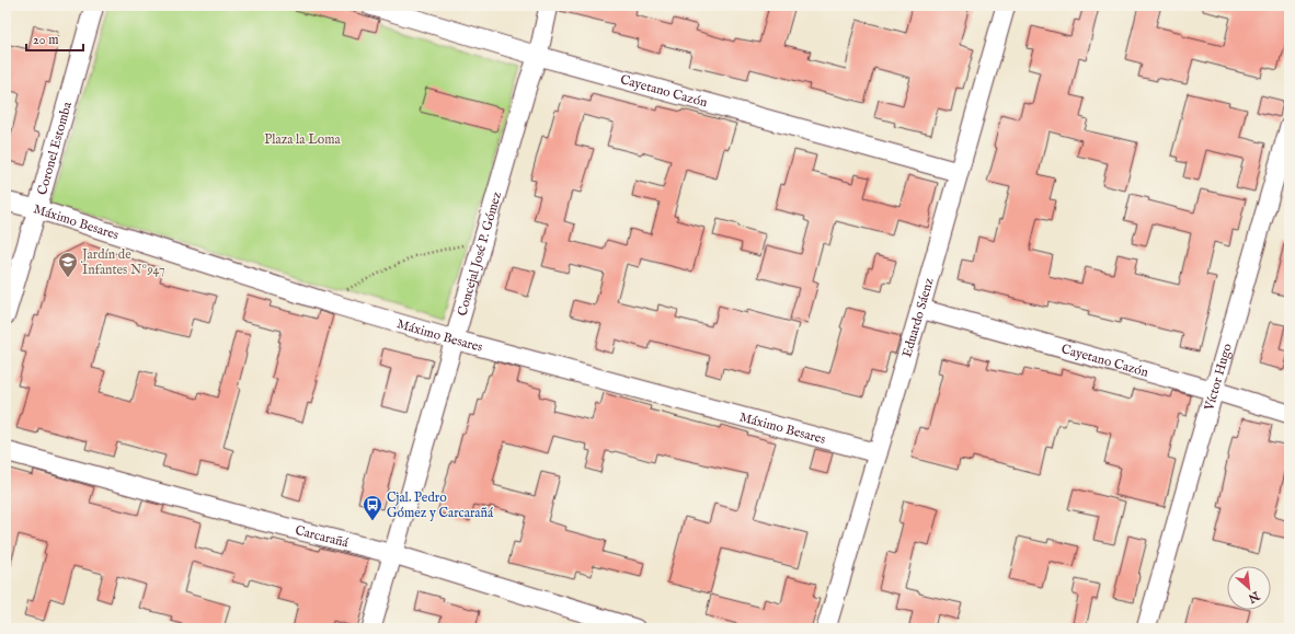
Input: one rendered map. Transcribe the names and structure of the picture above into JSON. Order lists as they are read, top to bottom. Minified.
{"streets":{"street":["Cayetano Cazón","Coronel Estomba","Máximo Besares","Concejal José P. Gómez","Eduardo Sáenz","Víctor Hugo","Carcarañá"]},"crossings":[["Cayetano Cazón","Concejal José P. Gómez"],["Cayetano Cazón","Eduardo Sáenz"],["Cayetano Cazón","Víctor Hugo"],["Coronel Estomba","Máximo Besares"],["Máximo Besares","Concejal José P. Gómez"],["Máximo Besares","Eduardo Sáenz"],["Concejal José P. Gómez","Carcarañá"]],"parks":["Plaza la Loma"],"places":{"school or university":["Jardín de Infantes Nº947"],"bus stop":["Cjal. Pedro Gómez y Carcarañá"]},"scale_bar":"20 m","north":"bottom right"}
